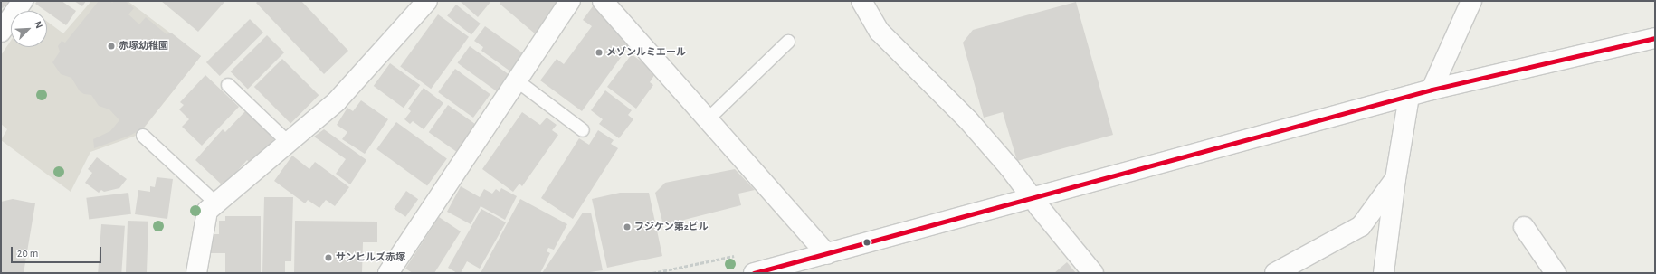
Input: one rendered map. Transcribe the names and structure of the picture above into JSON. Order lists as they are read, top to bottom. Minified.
{"places":["赤塚幼稚園","メゾンルミエール","フジケン第2ビル","サンヒルズ赤塚"],"scale_bar":"20 m","north":"top right"}
